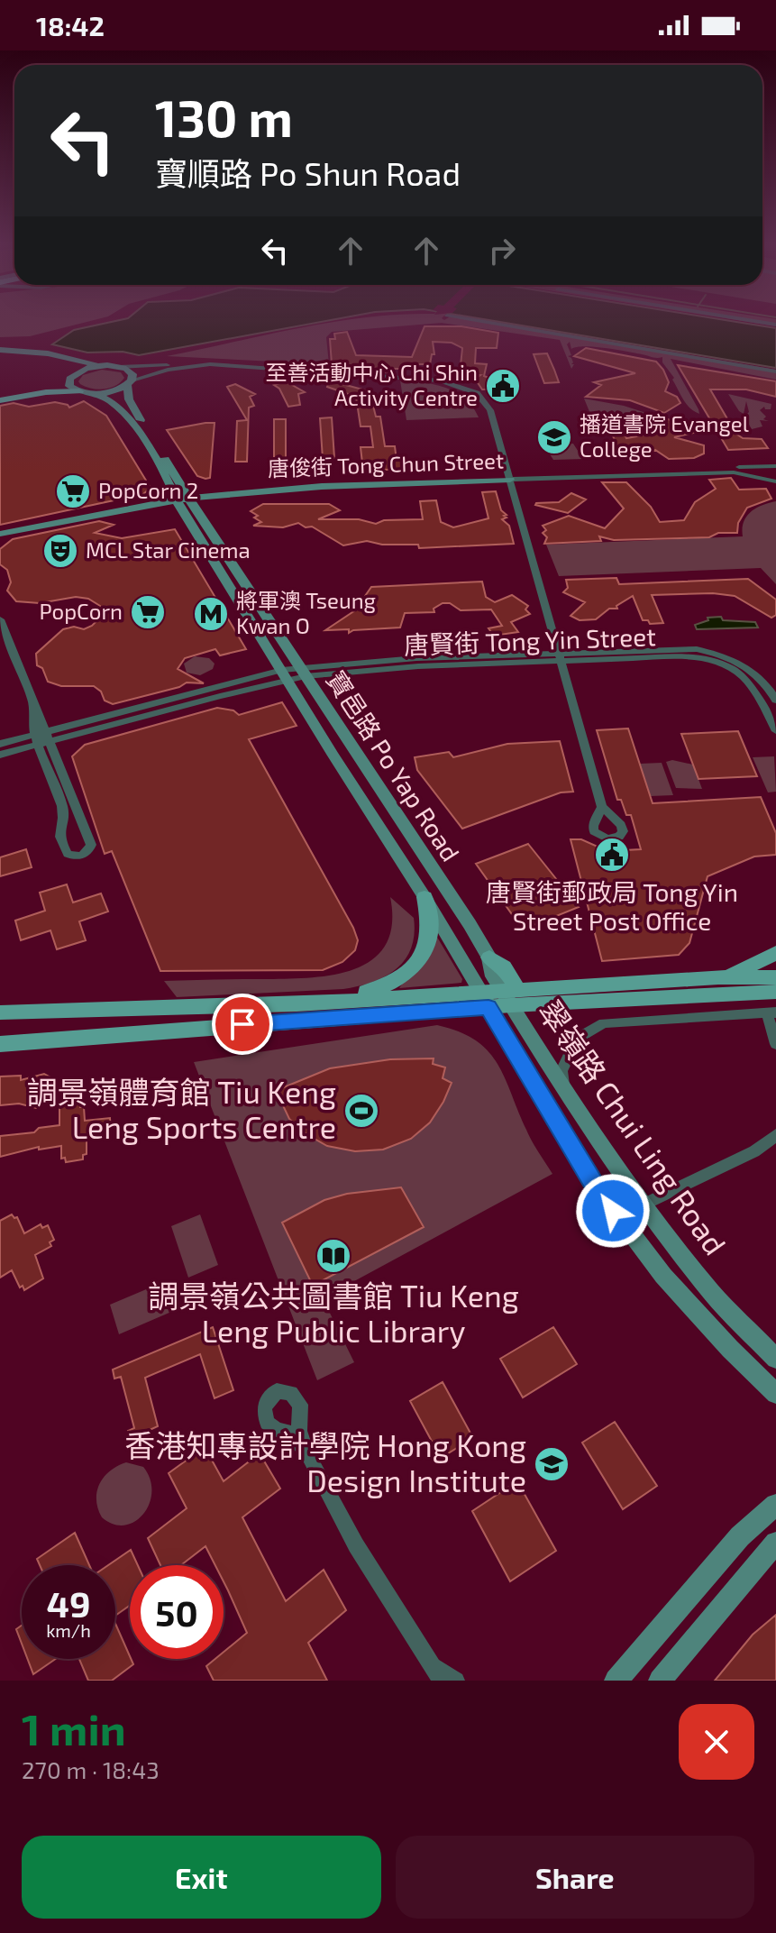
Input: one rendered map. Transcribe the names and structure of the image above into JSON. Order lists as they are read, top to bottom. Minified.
{"streets":{"main road":["唐俊街 Tong Chun Street","寶邑路 Po Yap Road","翠嶺路 Chui Ling Road"],"street":["唐賢街 Tong Yin Street"]},"crossings":[["唐俊街 Tong Chun Street","寶邑路 Po Yap Road"],["唐賢街 Tong Yin Street","寶邑路 Po Yap Road"],["寶邑路 Po Yap Road","翠嶺路 Chui Ling Road"]],"places":{"public building":["至善活動中心 Chi Shin Activity Centre","唐賢街郵政局 Tong Yin Street Post Office"],"school or university":["播道書院 Evangel College","香港知專設計學院 Hong Kong Design Institute"],"supermarket":["PopCorn 2","PopCorn"],"theatre":["MCL Star Cinema"],"metro station":["將軍澳 Tseung Kwan O"],"sports":["調景嶺體育館 Tiu Keng Leng Sports Centre"],"library":["調景嶺公共圖書館 Tiu Keng Leng Public Library"]},"page":{"status":"18:42","turn":["130 m","寶順路 Po Shun Road"],"speed":"49 km/h","limit":"50","heading":["1 min","270 m · 18:43"],"buttons":["Exit","Share"]}}
